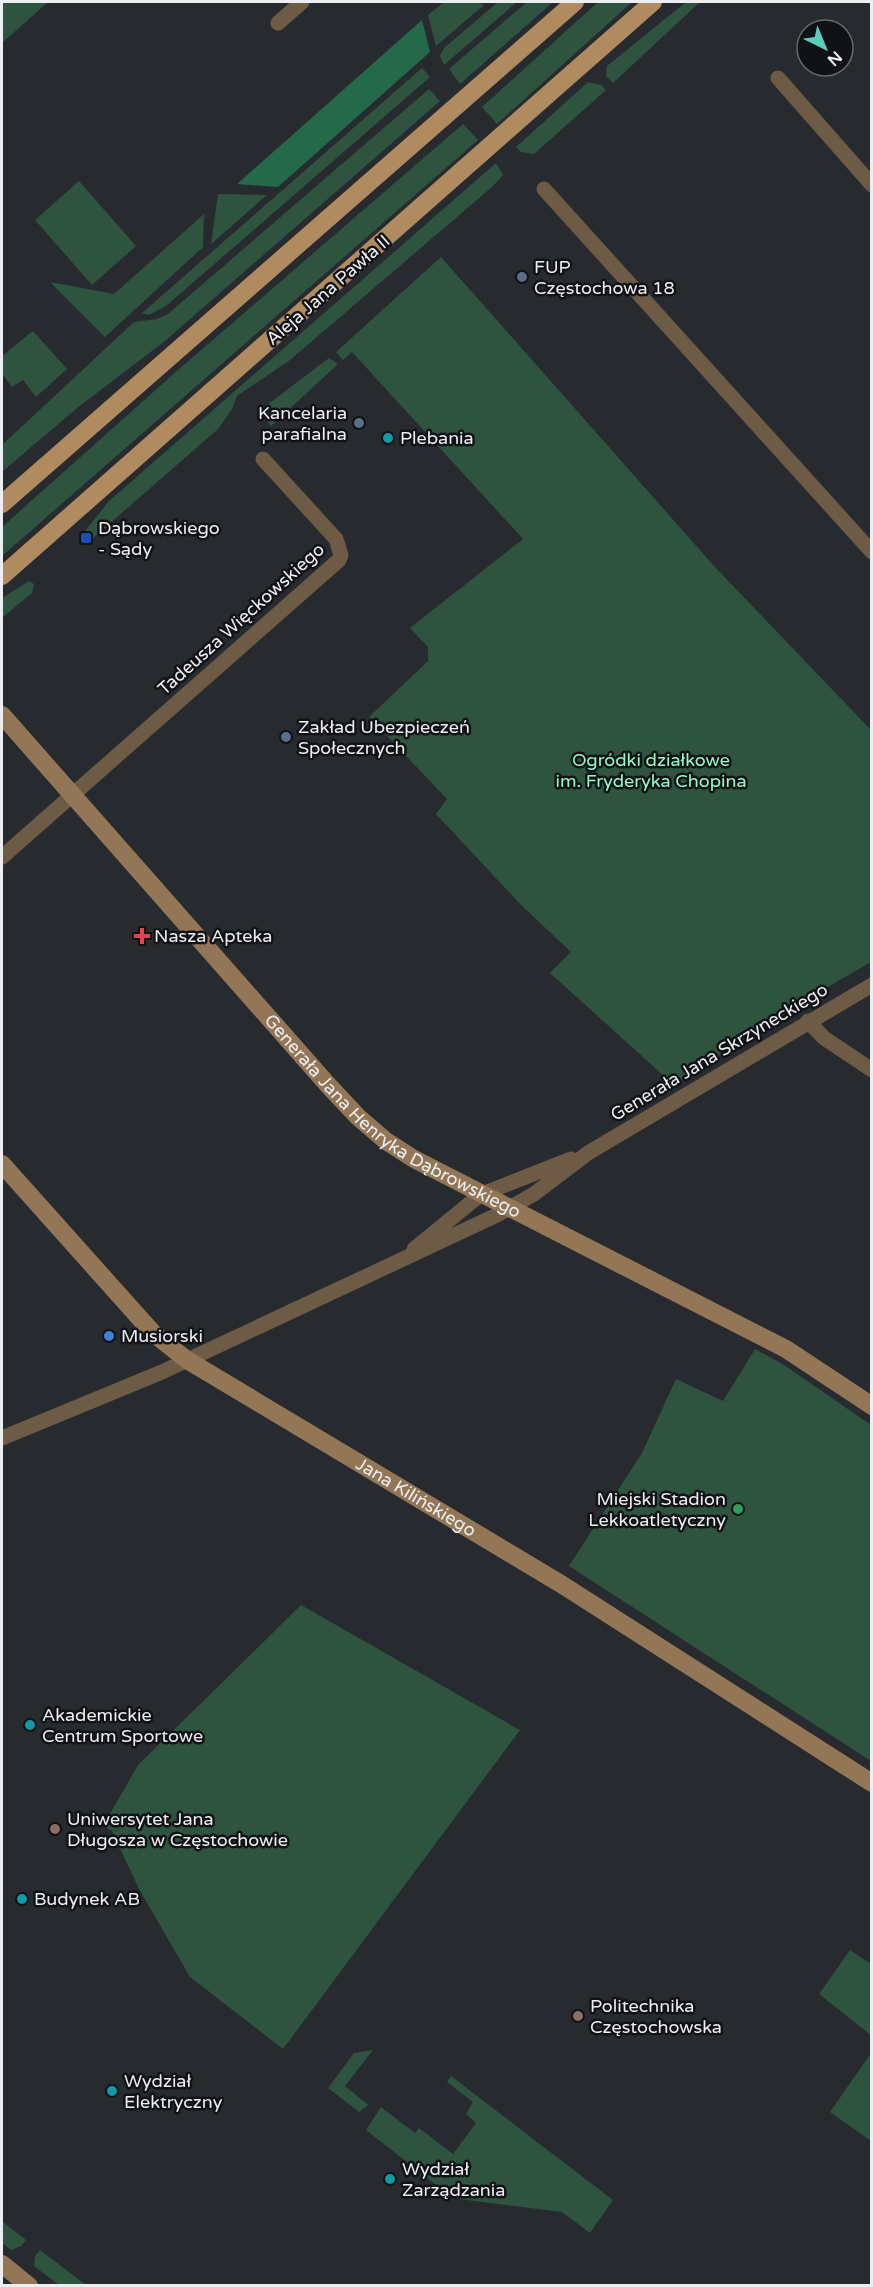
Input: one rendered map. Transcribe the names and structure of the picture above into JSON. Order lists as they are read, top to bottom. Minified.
{"streets":{"main road":["Aleja Jana Pawła II"],"street":["Tadeusza Więckowskiego","Generała Jana Skrzyneckiego","Generała Jana Henryka Dąbrowskiego","Jana Kilińskiego"]},"crossings":[["Tadeusza Więckowskiego","Generała Jana Henryka Dąbrowskiego"],["Generała Jana Skrzyneckiego","Generała Jana Henryka Dąbrowskiego"]],"parks":["Ogródki działkowe im. Fryderyka Chopina"],"places":{"other":["FUP Częstochowa 18","Kancelaria parafialna","Plebania","Zakład Ubezpieczeń Społecznych","Musiorski","Miejski Stadion Lekkoatletyczny","Akademickie Centrum Sportowe","Uniwersytet Jana Długosza w Częstochowie","Budynek AB","Politechnika Częstochowska","Wydział Elektryczny","Wydział Zarządzania"],"transit":["Dąbrowskiego - Sądy"],"health":["Nasza Apteka"]},"north":"bottom right"}
